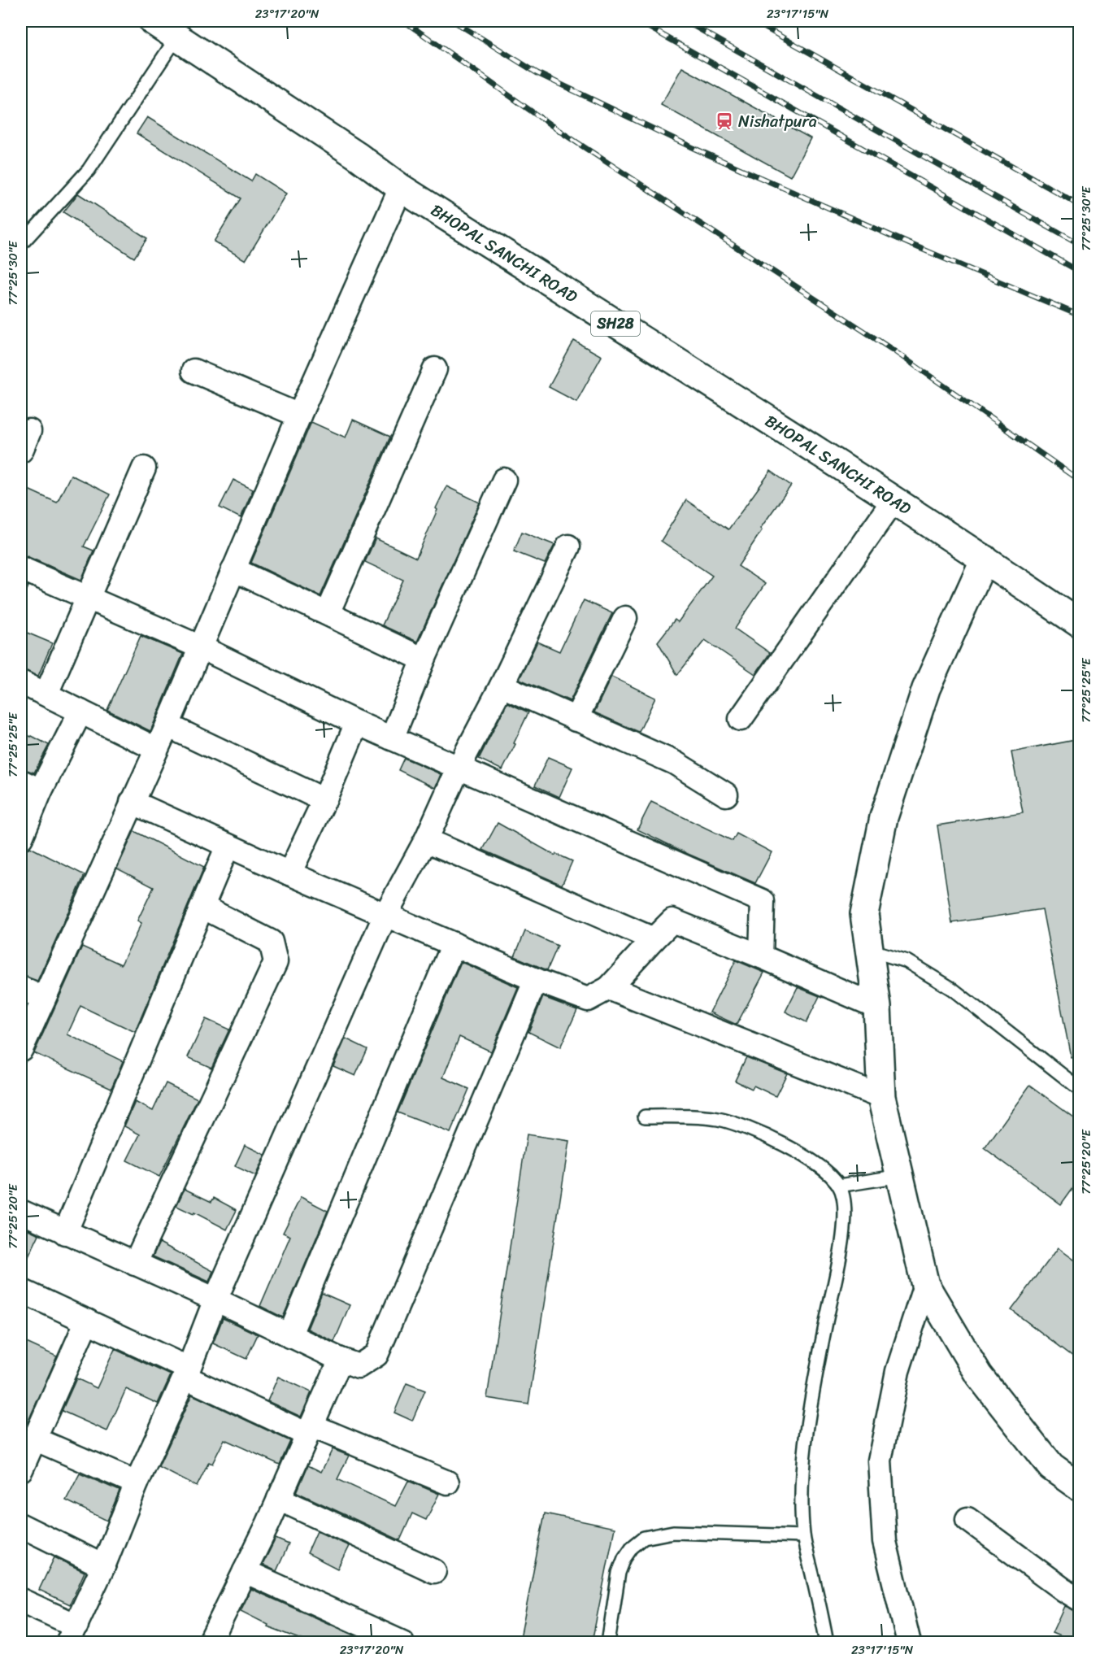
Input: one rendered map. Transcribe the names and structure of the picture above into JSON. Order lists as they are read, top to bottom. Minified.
{"streets":{"main road":["BHOPAL SANCHI ROAD","SH28"]},"places":{"station":["Nishatpura"]},"coordinates":["23°17'20\"N","23°17'15\"N","77°25'30\"E","77°25'25\"E","77°25'20\"E"]}
